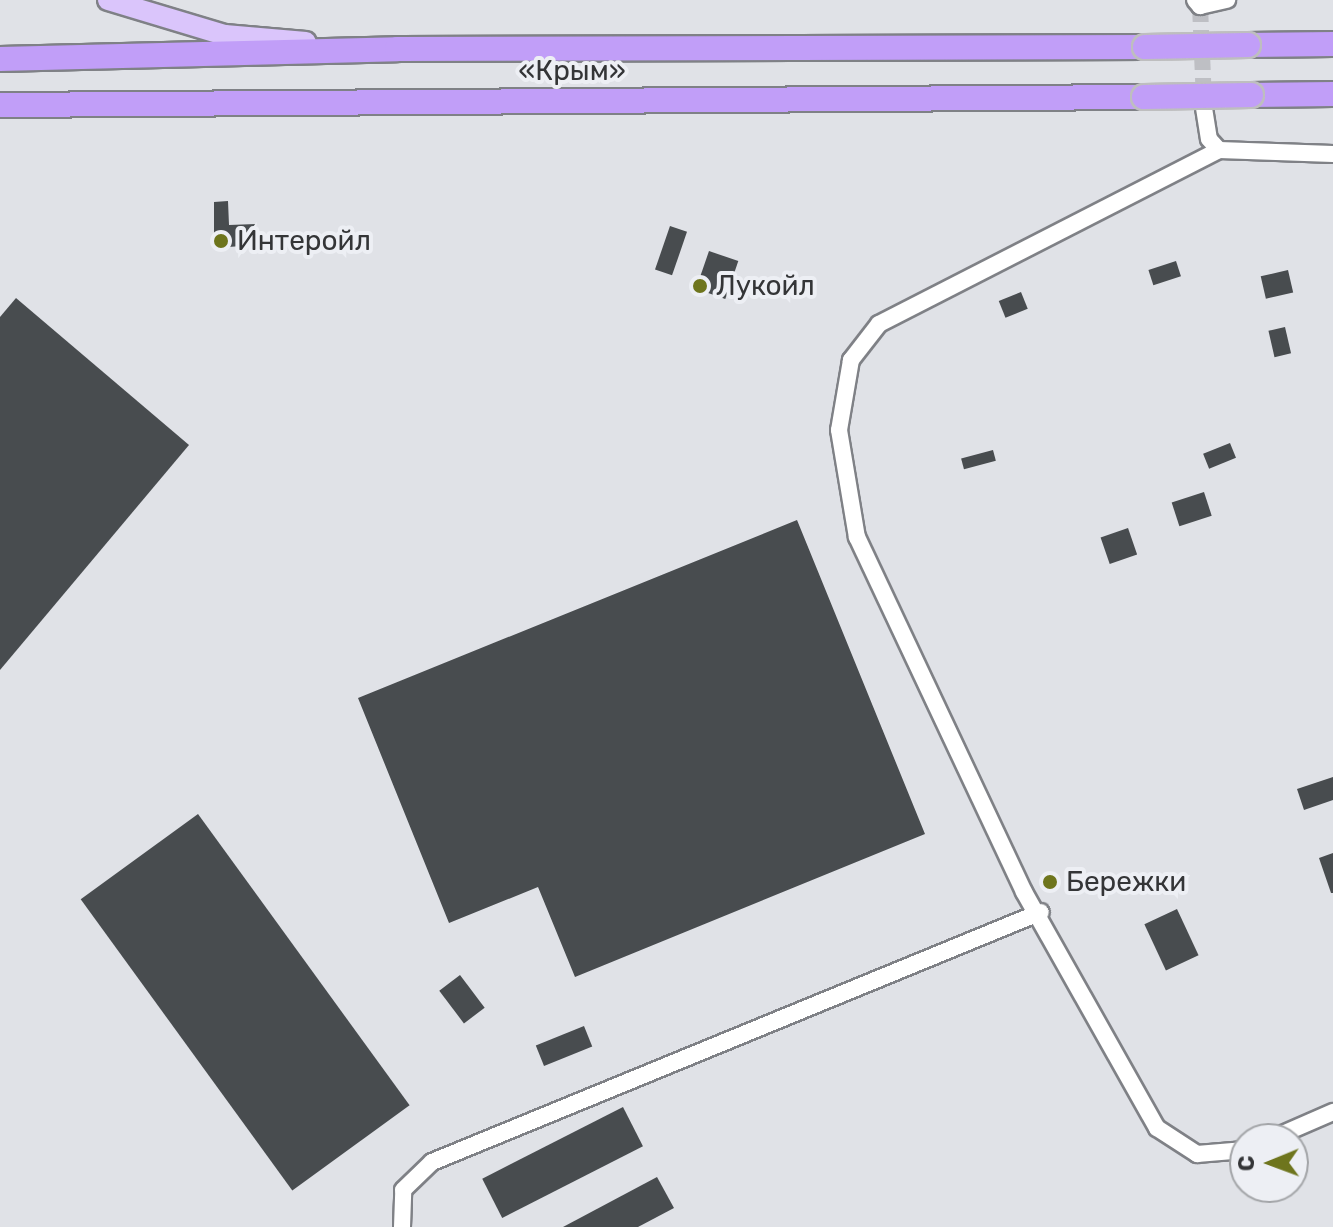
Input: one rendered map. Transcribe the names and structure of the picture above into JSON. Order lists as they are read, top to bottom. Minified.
{"streets":{"highway":["«Крым»"]},"places":["Интеройл","Лукойл","Бережки"],"north":"left"}
